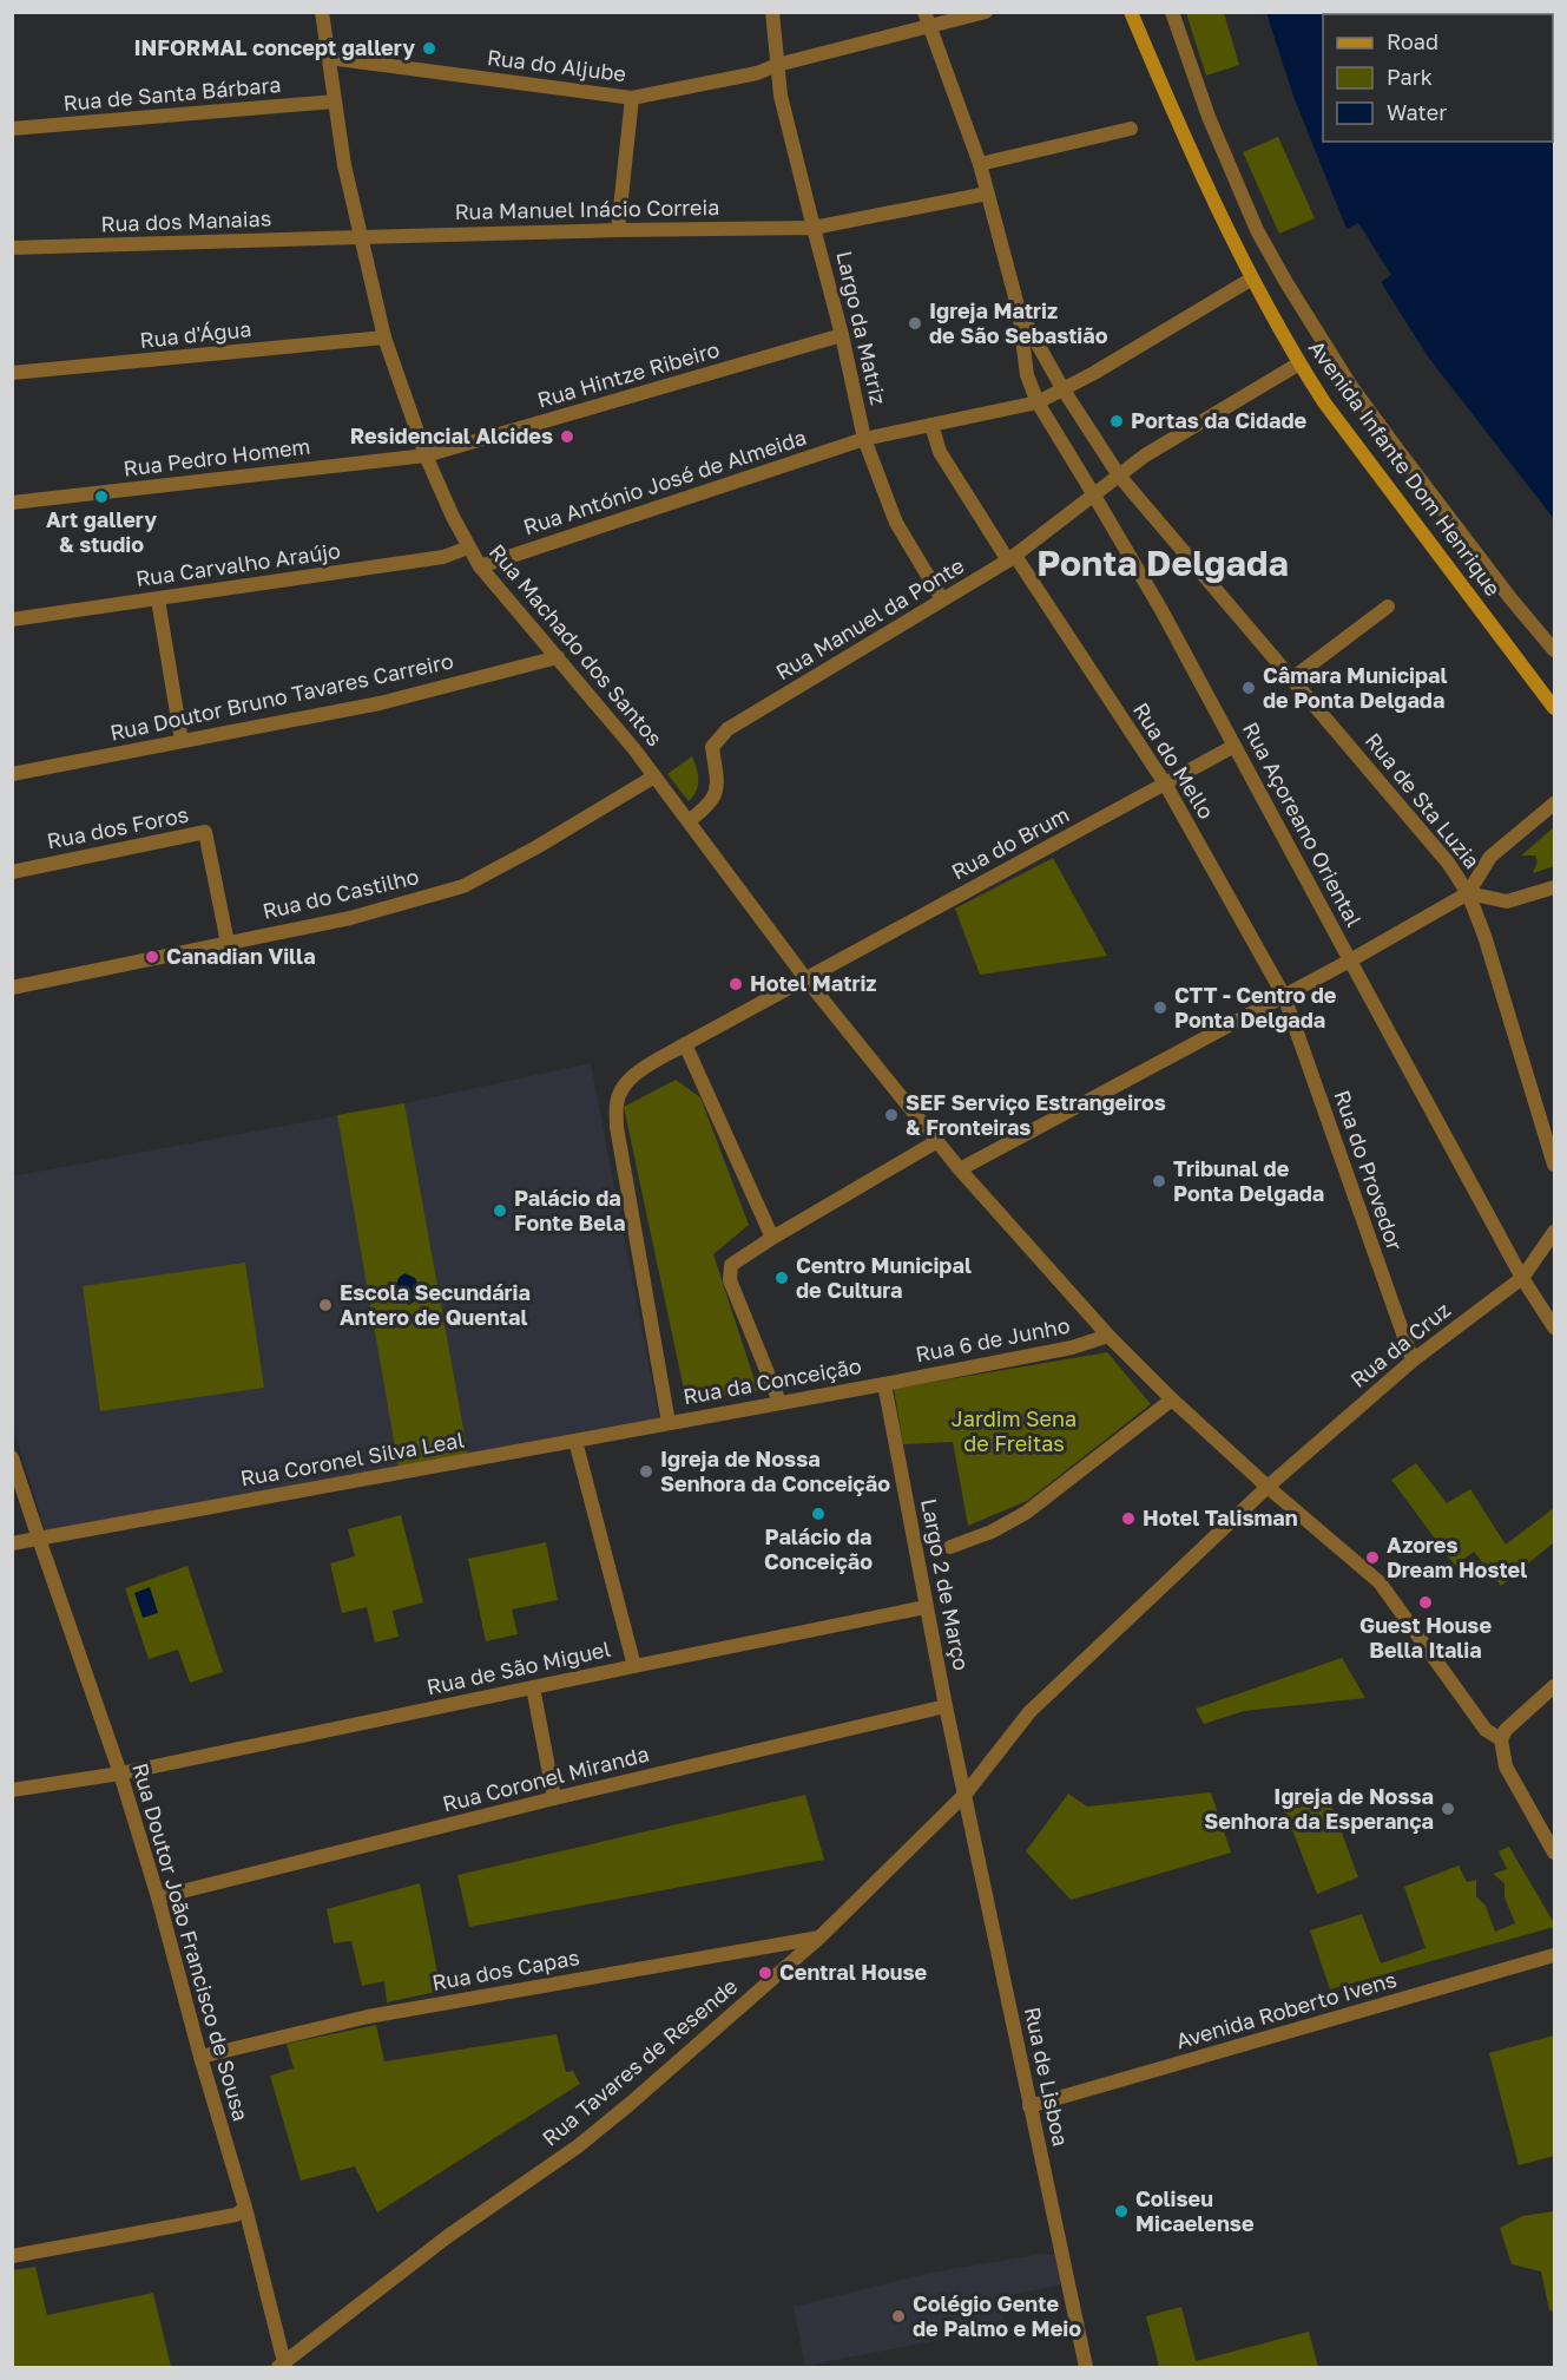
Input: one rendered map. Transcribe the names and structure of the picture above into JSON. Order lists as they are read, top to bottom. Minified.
{"streets":{"main road":["Avenida Infante Dom Henrique"],"street":["Rua do Aljube","Rua de Santa Bárbara","Rua Manuel Inácio Correia","Rua dos Manaias","Largo da Matriz","Rua d'Água","Rua Hintze Ribeiro","Rua Pedro Homem","Rua António José de Almeida","Rua Carvalho Araújo","Rua Manuel da Ponte","Rua Machado dos Santos","Rua Doutor Bruno Tavares Carreiro","Rua do Mello","Rua de Sta Luzia","Rua Açoreano Oriental","Rua dos Foros","Rua do Brum","Rua do Castilho","Rua do Provedor","Rua 6 de Junho","Rua da Cruz","Rua da Conceição","Rua Coronel Silva Leal","Largo 2 de Março","Rua de São Miguel","Rua Coronel Miranda","Rua Doutor João Francisco de Sousa","Rua dos Capas","Avenida Roberto Ivens","Rua Tavares de Resende","Rua de Lisboa"]},"crossings":[["Rua do Aljube","Rua Machado dos Santos"],["Rua de Santa Bárbara","Rua Machado dos Santos"],["Rua Manuel Inácio Correia","Rua dos Manaias"],["Rua Manuel Inácio Correia","Largo da Matriz"],["Rua Manuel Inácio Correia","Rua Machado dos Santos"],["Rua dos Manaias","Rua Machado dos Santos"],["Largo da Matriz","Rua Hintze Ribeiro"],["Largo da Matriz","Avenida Infante Dom Henrique"],["Largo da Matriz","Rua António José de Almeida"],["Largo da Matriz","Rua do Mello"],["Largo da Matriz","Rua de Sta Luzia"],["Largo da Matriz","Rua Açoreano Oriental"],["Rua d'Água","Rua Machado dos Santos"],["Rua Hintze Ribeiro","Rua Pedro Homem"],["Rua Hintze Ribeiro","Rua Machado dos Santos"],["Rua Pedro Homem","Rua Machado dos Santos"],["Avenida Infante Dom Henrique","Rua Manuel da Ponte"],["Rua António José de Almeida","Rua Machado dos Santos"],["Rua Carvalho Araújo","Rua Machado dos Santos"],["Rua Manuel da Ponte","Rua Machado dos Santos"],["Rua Manuel da Ponte","Rua do Mello"],["Rua Manuel da Ponte","Rua de Sta Luzia"],["Rua Manuel da Ponte","Rua Açoreano Oriental"],["Rua Machado dos Santos","Rua Doutor Bruno Tavares Carreiro"],["Rua Machado dos Santos","Rua do Brum"],["Rua Machado dos Santos","Rua do Castilho"],["Rua Machado dos Santos","Rua 6 de Junho"],["Rua Machado dos Santos","Rua da Cruz"],["Rua do Mello","Rua do Brum"],["Rua do Mello","Rua do Provedor"],["Rua Açoreano Oriental","Rua do Brum"],["Rua Açoreano Oriental","Rua da Cruz"],["Rua dos Foros","Rua do Castilho"],["Rua do Brum","Rua da Conceição"],["Rua do Brum","Rua Coronel Silva Leal"],["Rua do Provedor","Rua da Cruz"],["Rua 6 de Junho","Rua da Conceição"],["Rua 6 de Junho","Largo 2 de Março"],["Rua da Cruz","Largo 2 de Março"],["Rua da Cruz","Rua Tavares de Resende"],["Rua da Cruz","Rua de Lisboa"],["Rua da Conceição","Rua Coronel Silva Leal"],["Rua da Conceição","Largo 2 de Março"],["Rua Coronel Silva Leal","Rua Doutor João Francisco de Sousa"],["Largo 2 de Março","Rua de São Miguel"],["Largo 2 de Março","Rua Coronel Miranda"],["Largo 2 de Março","Rua Tavares de Resende"],["Largo 2 de Março","Rua de Lisboa"],["Rua de São Miguel","Rua Doutor João Francisco de Sousa"],["Rua Coronel Miranda","Rua Doutor João Francisco de Sousa"],["Rua Doutor João Francisco de Sousa","Rua dos Capas"],["Rua Doutor João Francisco de Sousa","Rua Tavares de Resende"],["Rua dos Capas","Rua Tavares de Resende"],["Avenida Roberto Ivens","Rua de Lisboa"],["Rua Tavares de Resende","Rua de Lisboa"]],"districts":["Ponta Delgada"],"parks":["Jardim Sena de Freitas"],"places":["INFORMAL concept gallery","Igreja Matriz de São Sebastião","Portas da Cidade","Residencial Alcides","Art gallery & studio","Câmara Municipal de Ponta Delgada","Canadian Villa","Hotel Matriz","CTT - Centro de Ponta Delgada","SEF Serviço Estrangeiros & Fronteiras","Tribunal de Ponta Delgada","Palácio da Fonte Bela","Centro Municipal de Cultura","Escola Secundária Antero de Quental","Igreja de Nossa Senhora da Conceição","Palácio da Conceição","Hotel Talisman","Azores Dream Hostel","Guest House Bella Italia","Igreja de Nossa Senhora da Esperança","Central House","Coliseu Micaelense","Colégio Gente de Palmo e Meio"],"legend":["Road","Park","Water"]}
